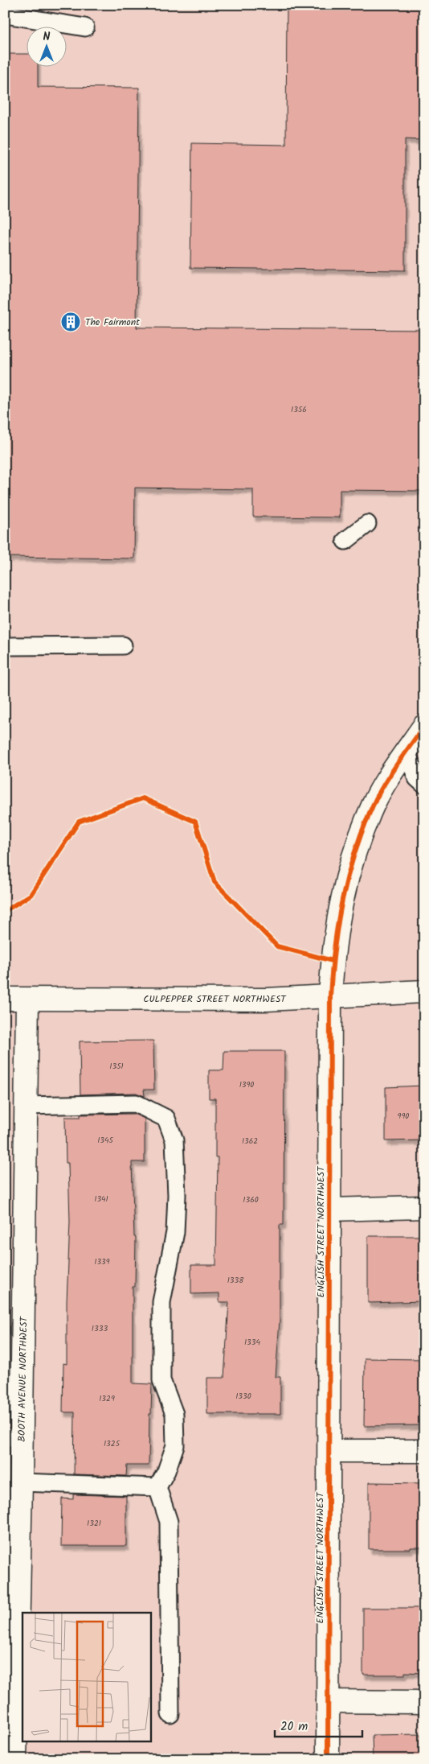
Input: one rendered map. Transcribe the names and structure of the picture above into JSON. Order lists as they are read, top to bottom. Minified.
{"streets":{"street":["CULPEPPER STREET NORTHWEST","ENGLISH STREET NORTHWEST","BOOTH AVENUE NORTHWEST"]},"crossings":[["CULPEPPER STREET NORTHWEST","ENGLISH STREET NORTHWEST"],["CULPEPPER STREET NORTHWEST","BOOTH AVENUE NORTHWEST"]],"places":{"building":["The Fairmont"]},"house_numbers":["1356","1351","1390","990","1345","1362","1341","1360","1339","1338","1333","1334","1330","1329","1325","1321"],"scale_bar":"20 m","north":"top"}
